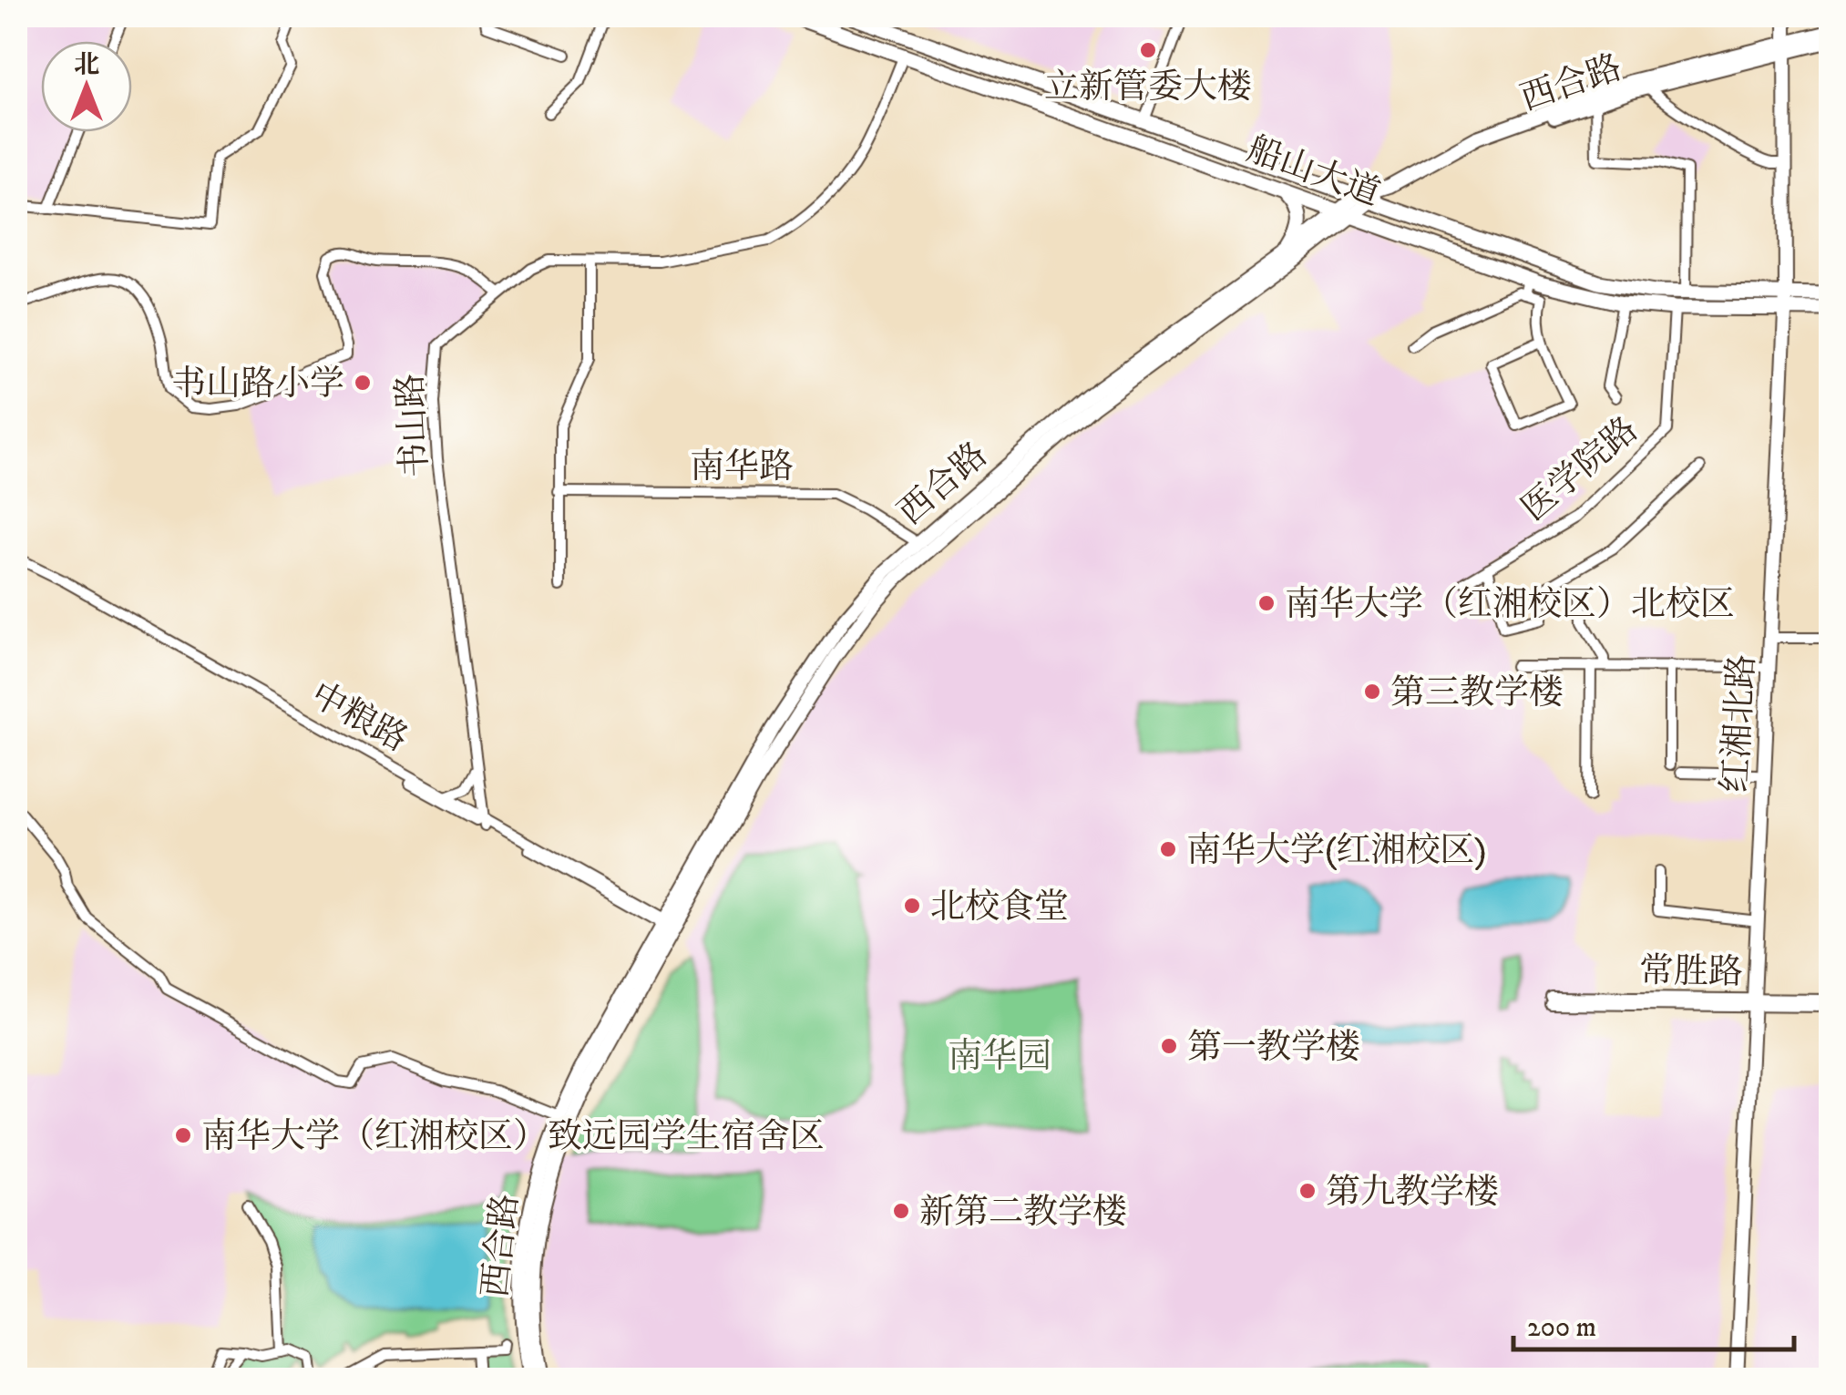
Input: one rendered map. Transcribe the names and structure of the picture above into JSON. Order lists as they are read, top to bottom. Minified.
{"streets":{"highway":["船山大道"],"main road":["西合路","红湘北路"],"street":["书山路","南华路","医学院路","中粮路","常胜路"]},"crossings":[["西合路","船山大道"],["西合路","中粮路"],["西合路","红湘北路"],["船山大道","书山路"],["船山大道","医学院路"],["船山大道","红湘北路"],["书山路","中粮路"],["红湘北路","常胜路"]],"parks":["南华园"],"places":["立新管委大楼","书山路小学","南华大学（红湘校区）北校区","第三教学楼","南华大学(红湘校区)","北校食堂","第一教学楼","南华大学（红湘校区）致远园学生宿舍区","第九教学楼","新第二教学楼"],"scale_bar":"200 m","north":"top"}
